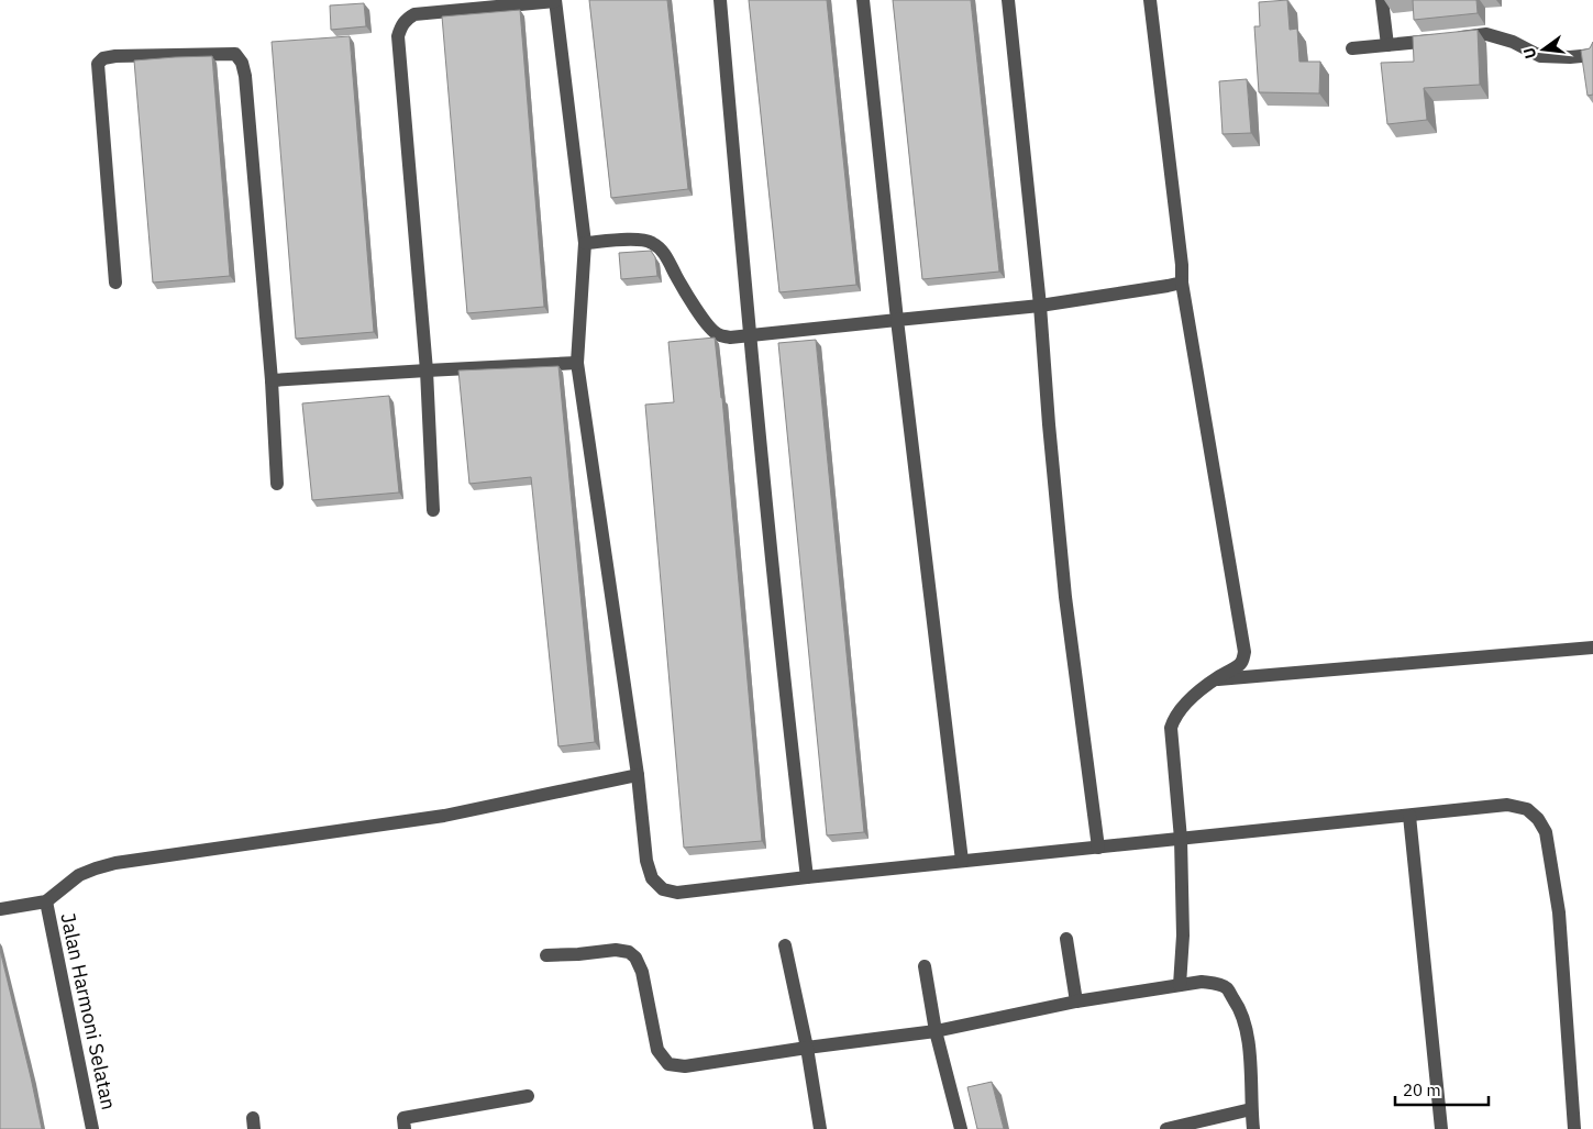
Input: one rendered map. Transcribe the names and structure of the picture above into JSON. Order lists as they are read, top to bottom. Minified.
{"streets":{"street":["Jalan Harmoni Selatan"]},"scale_bar":"20 m","north":"left"}
